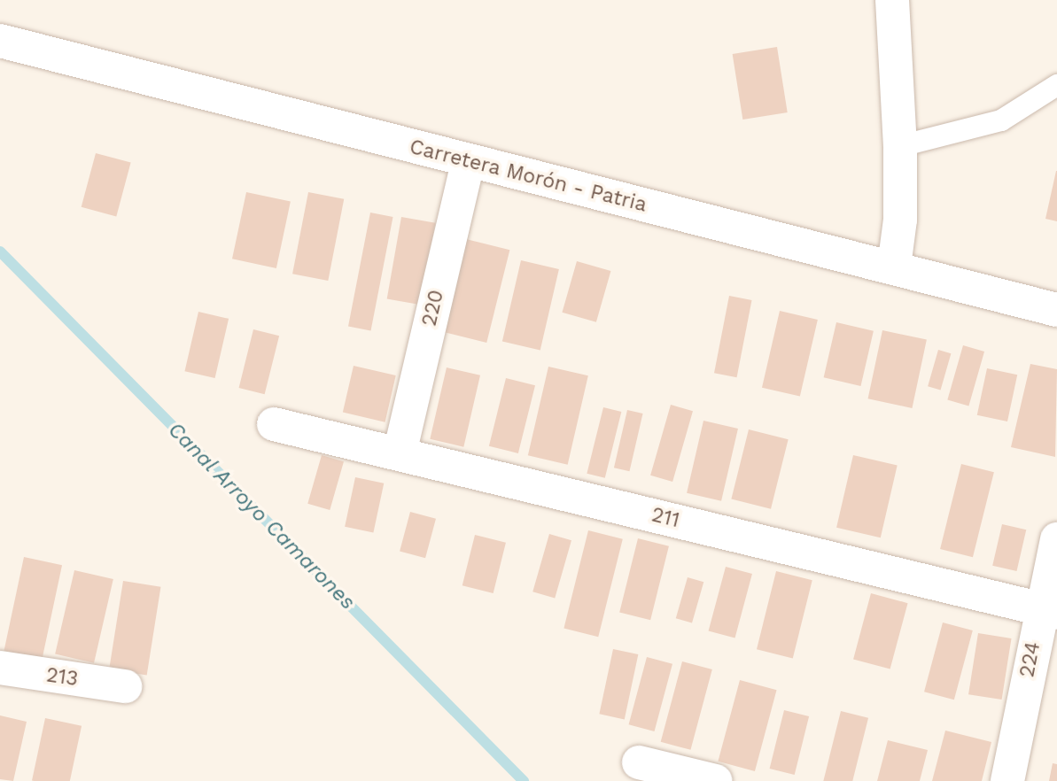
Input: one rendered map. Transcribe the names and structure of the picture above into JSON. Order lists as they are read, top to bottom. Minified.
{"streets":{"street":["Carretera Morón - Patria","220","211","224","213"]},"crossings":[["Carretera Morón - Patria","220"],["220","211"],["211","224"]],"water":["Canal Arroyo Camarones"]}
